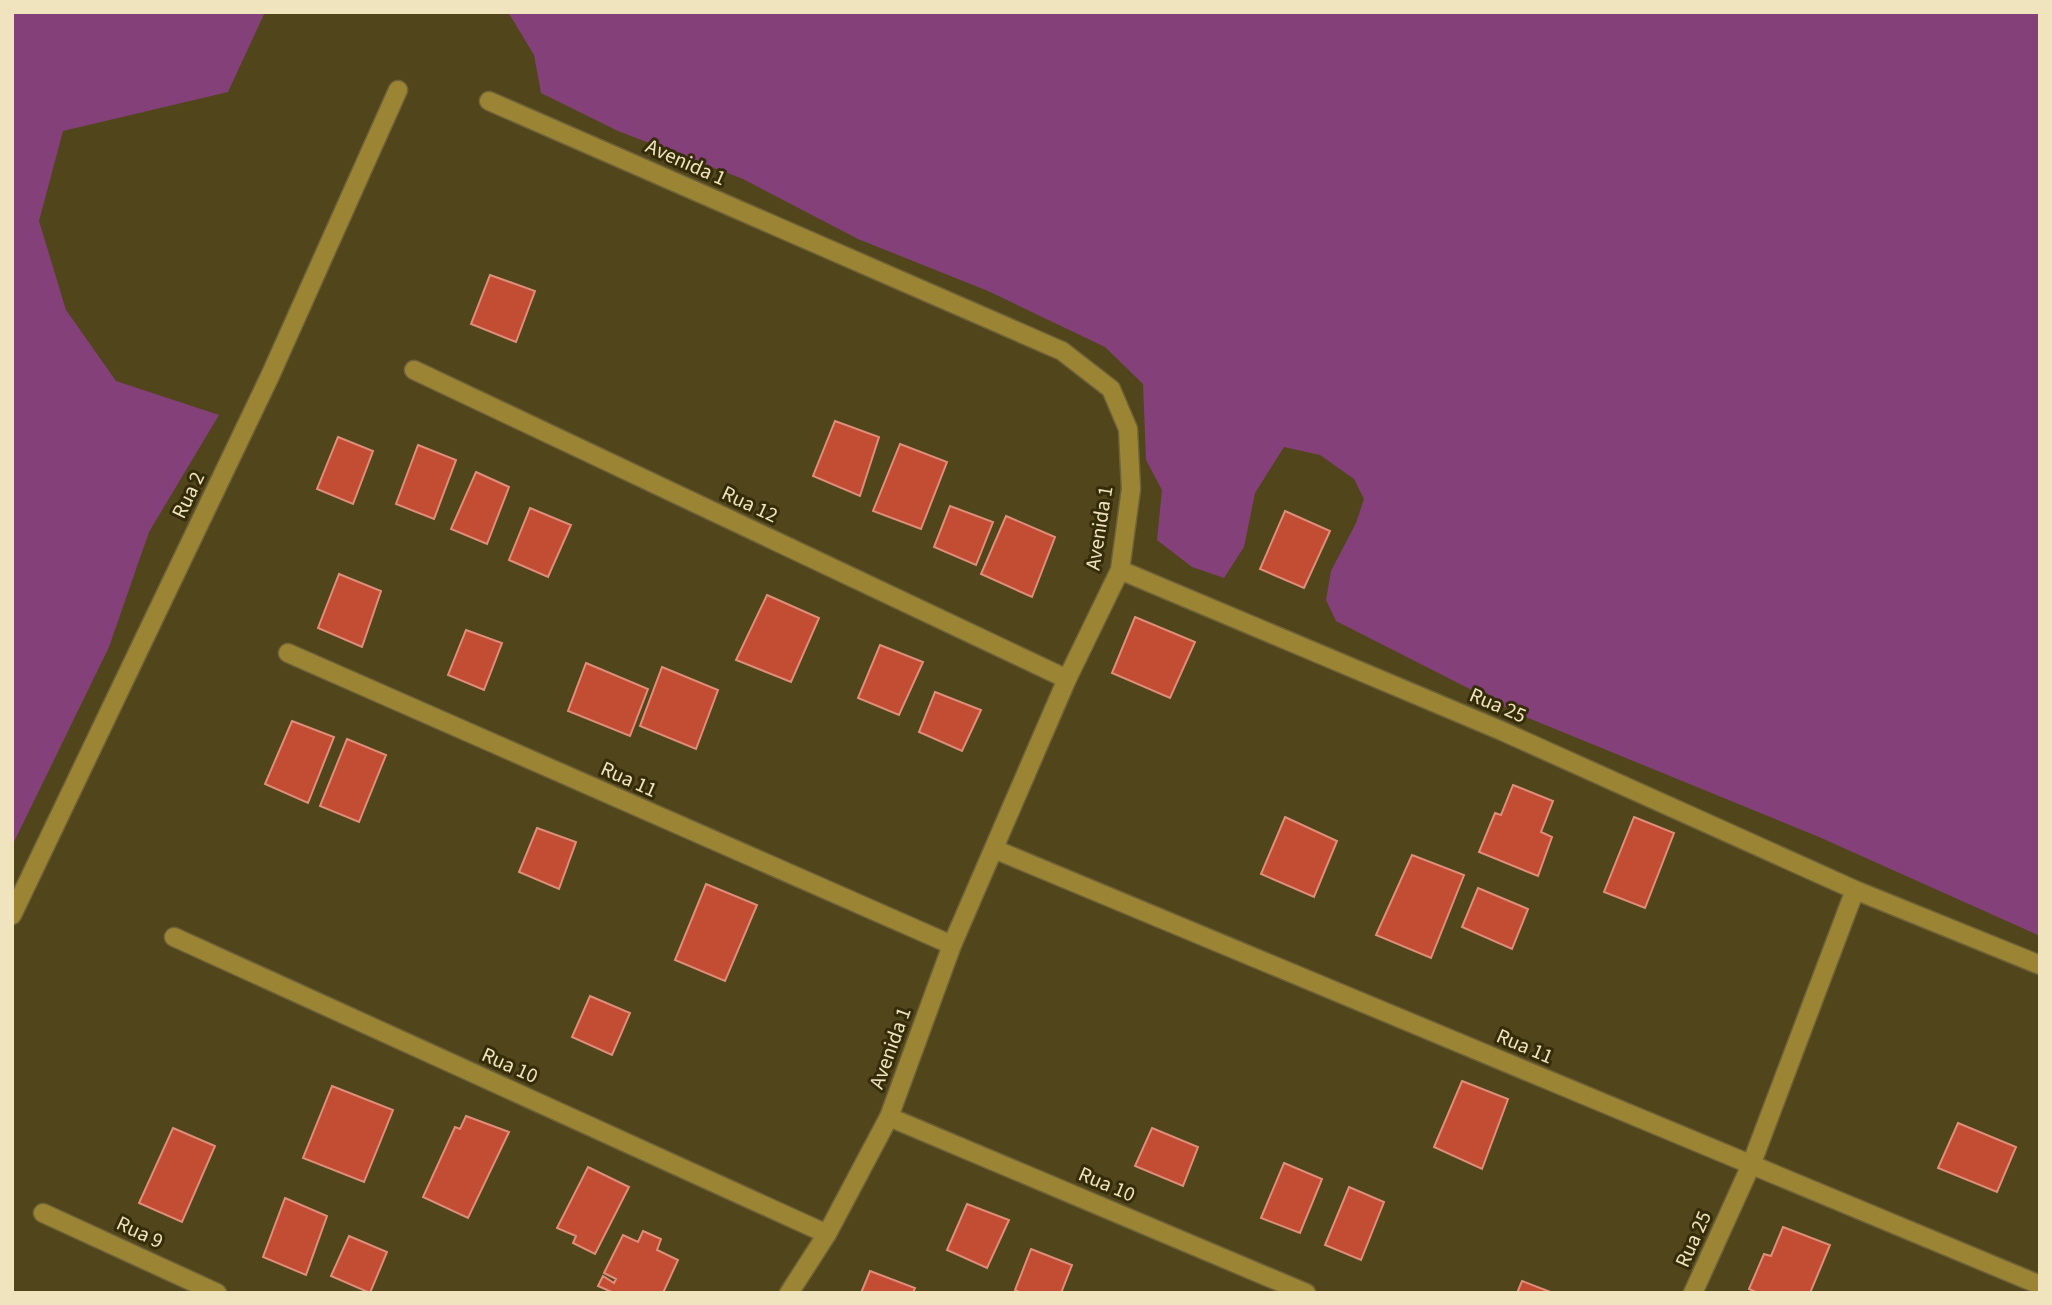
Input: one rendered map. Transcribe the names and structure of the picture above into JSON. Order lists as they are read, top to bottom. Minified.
{"streets":{"street":["Avenida 1","Rua 2","Rua 12","Rua 25","Rua 11","Rua 10","Rua 9"]},"crossings":[["Avenida 1","Rua 12"],["Avenida 1","Rua 25"],["Avenida 1","Rua 11"],["Avenida 1","Rua 10"],["Rua 25","Rua 11"]]}
